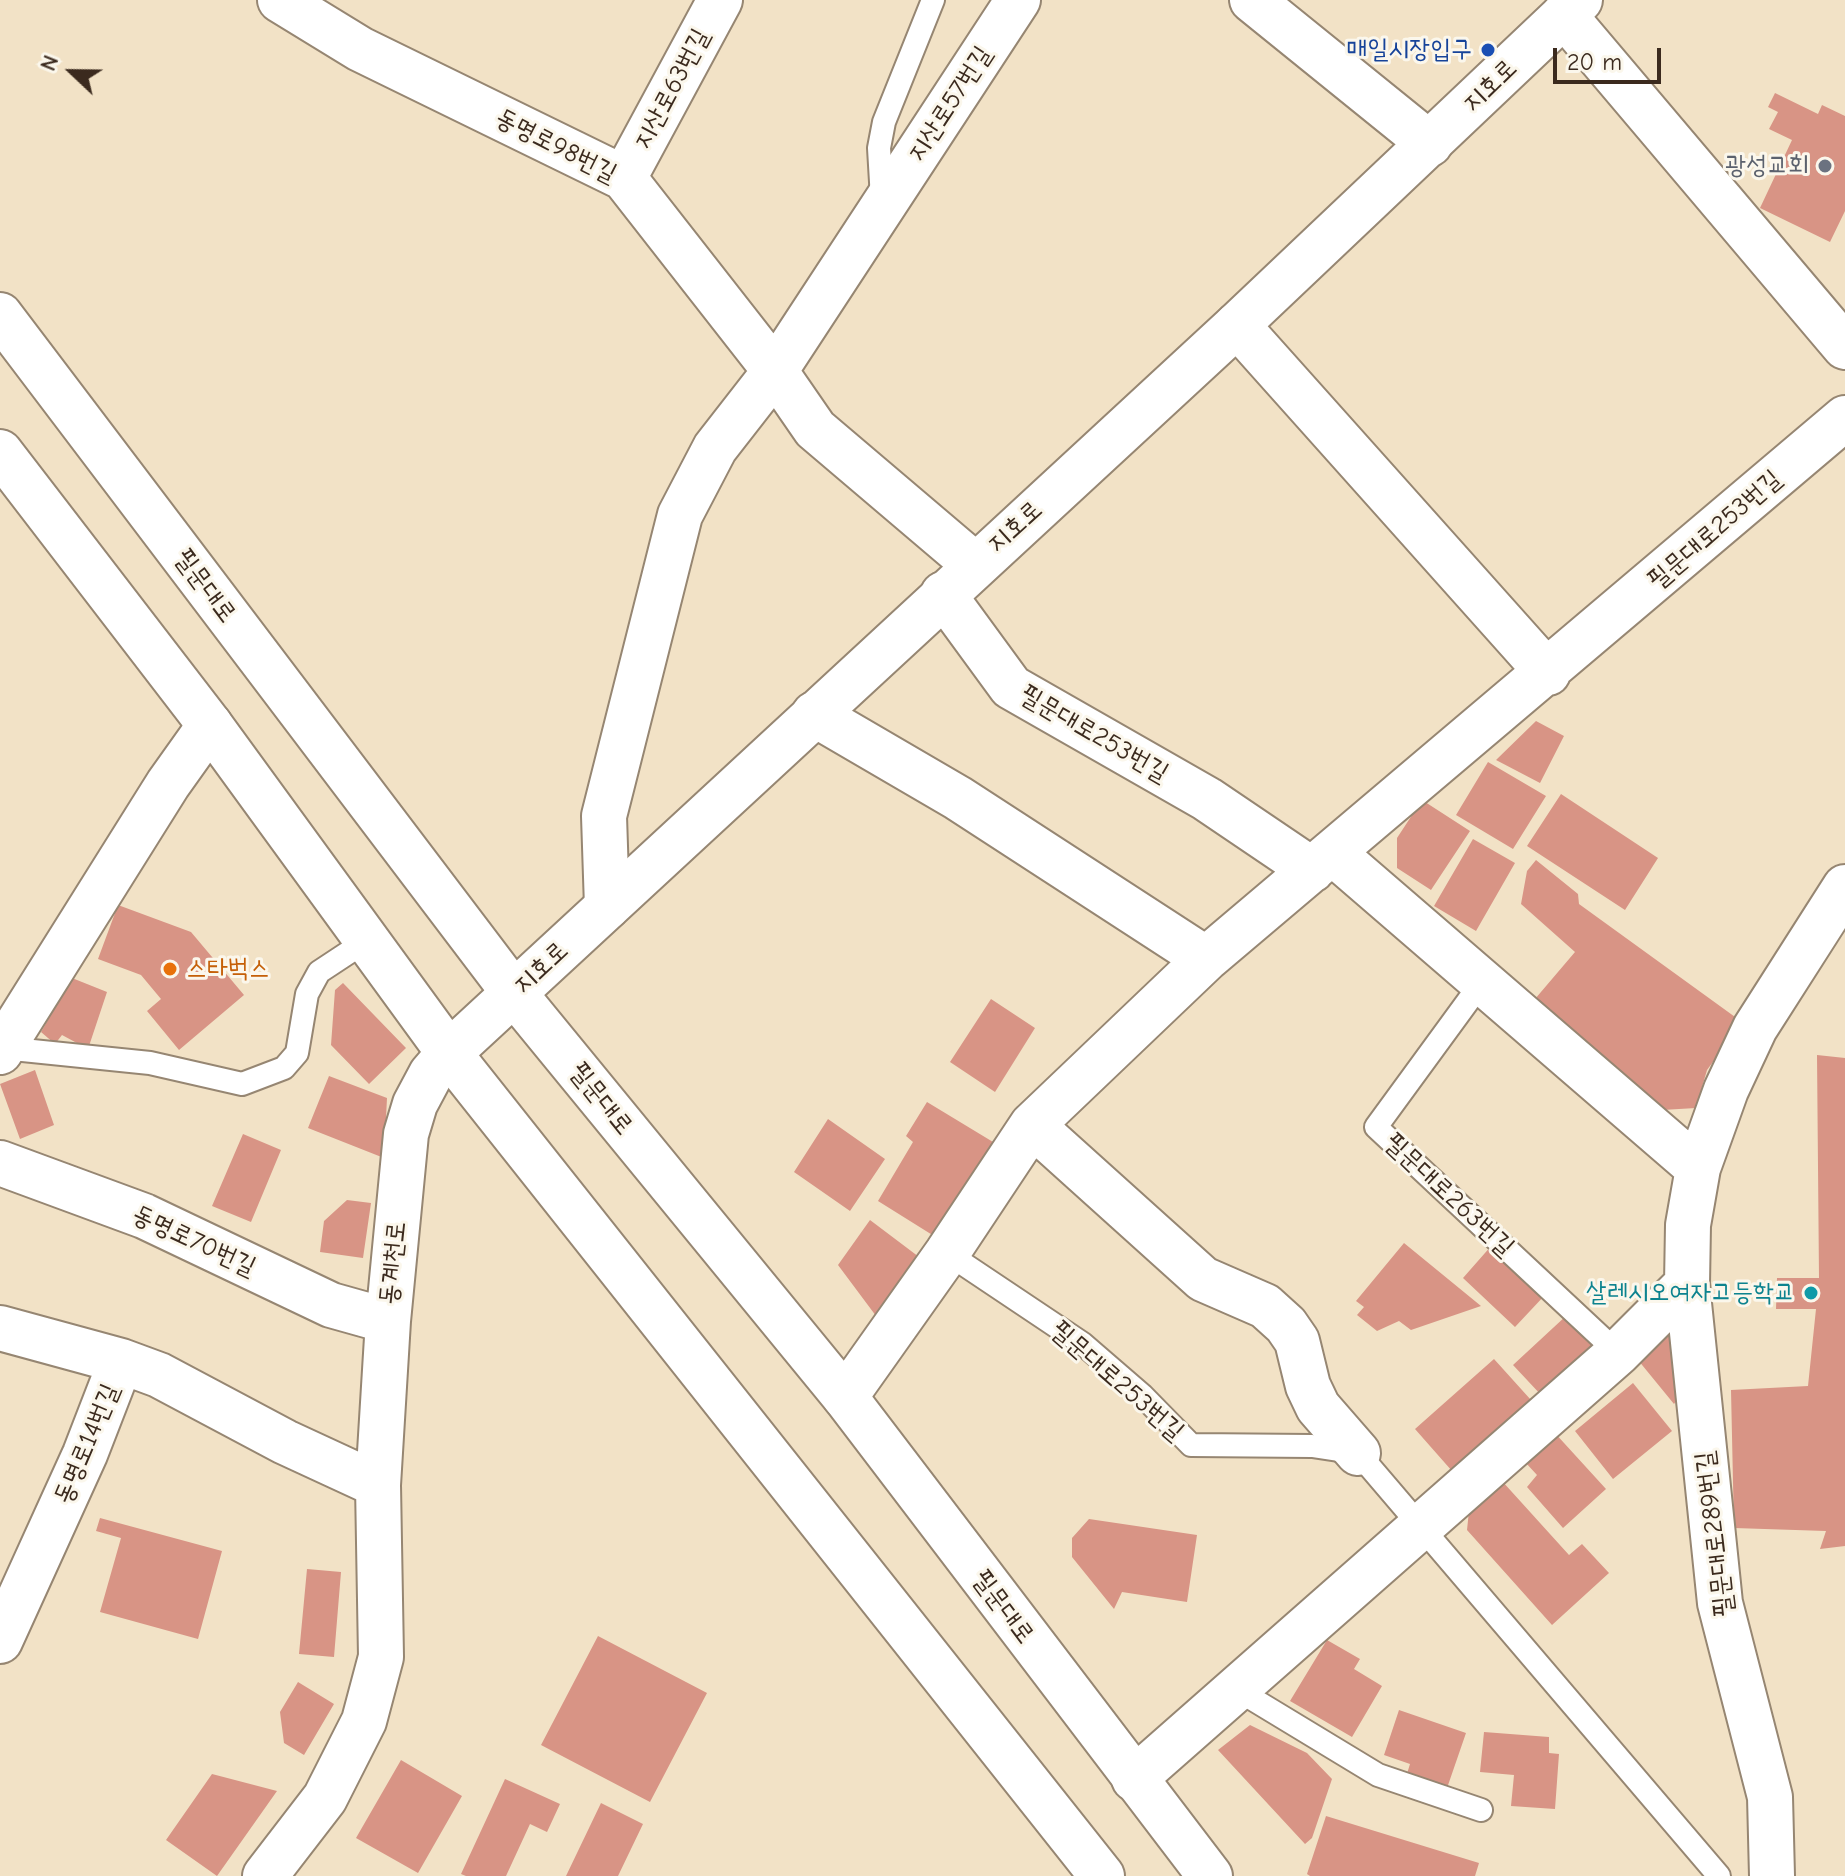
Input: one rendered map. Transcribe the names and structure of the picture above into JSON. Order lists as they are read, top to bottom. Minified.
{"streets":{"street":["지호로","지산로63번길","지산로57번길","동명로98번길","필문대로253번길","필문대로","동명로70번길","동계천로","동명로14번길","필문대로289번길"],"lane":["필문대로263번길"]},"crossings":[["지호로","동명로98번길"],["지호로","필문대로253번길"],["지호로","필문대로"],["지호로","동계천로"],["지산로63번길","동명로98번길"],["지산로57번길","동명로98번길"],["필문대로253번길","필문대로"],["동명로70번길","동계천로"]],"places":["매일시장입구","광성교회","스타벅스","살레시오여자고등학교"],"scale_bar":"20 m","north":"left"}
